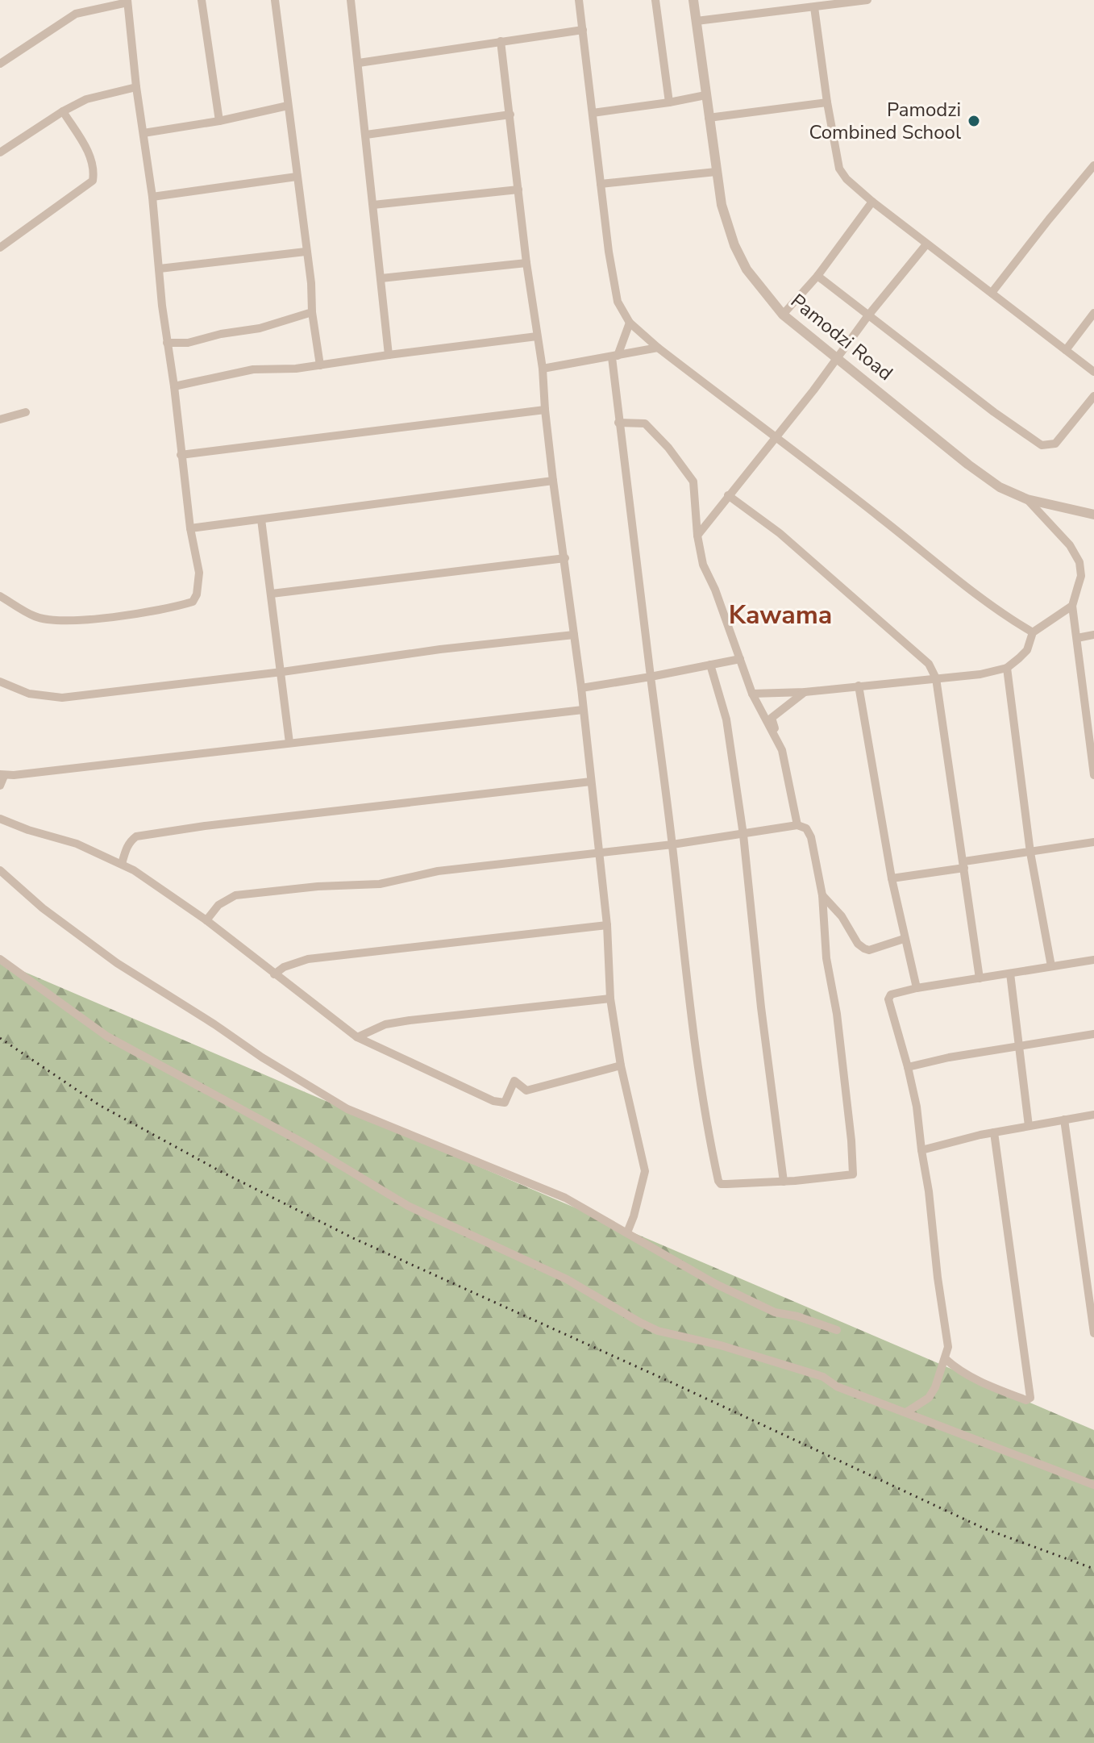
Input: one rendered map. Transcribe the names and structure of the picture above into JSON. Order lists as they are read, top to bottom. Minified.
{"streets":{"street":["Pamodzi Road"]},"districts":["Kawama"],"places":["Pamodzi Combined School"]}
